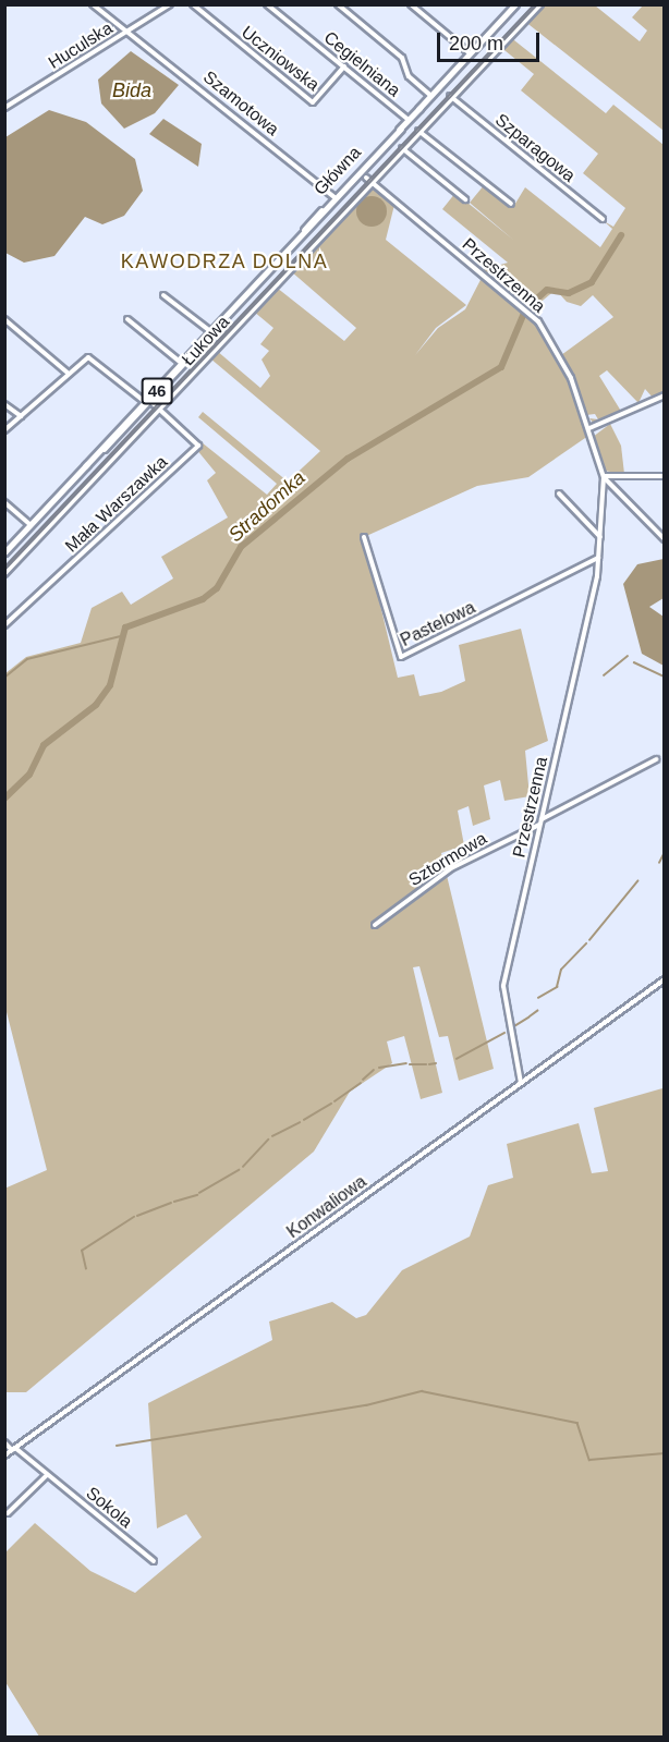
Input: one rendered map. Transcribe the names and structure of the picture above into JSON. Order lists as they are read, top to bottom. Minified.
{"streets":{"main road":["Główna","46"],"street":["Huculska","Uczniowska","Cegielniana","Szamotowa","Szparagowa","Przestrzenna","Łukowa","Mała Warszawka","Pastelowa","Sztormowa","Konwaliowa","Sokola"]},"crossings":[["Huculska","Szamotowa"],["Uczniowska","Cegielniana"],["Cegielniana","Główna"],["Szamotowa","Główna"],["Główna","Mała Warszawka"],["Przestrzenna","Łukowa"],["Przestrzenna","Pastelowa"],["Przestrzenna","Sztormowa"],["Przestrzenna","Konwaliowa"],["Łukowa","Mała Warszawka"],["Konwaliowa","Sokola"]],"districts":["KAWODRZA DOLNA"],"water":["Bida","Stradomka"],"scale_bar":"200 m"}
